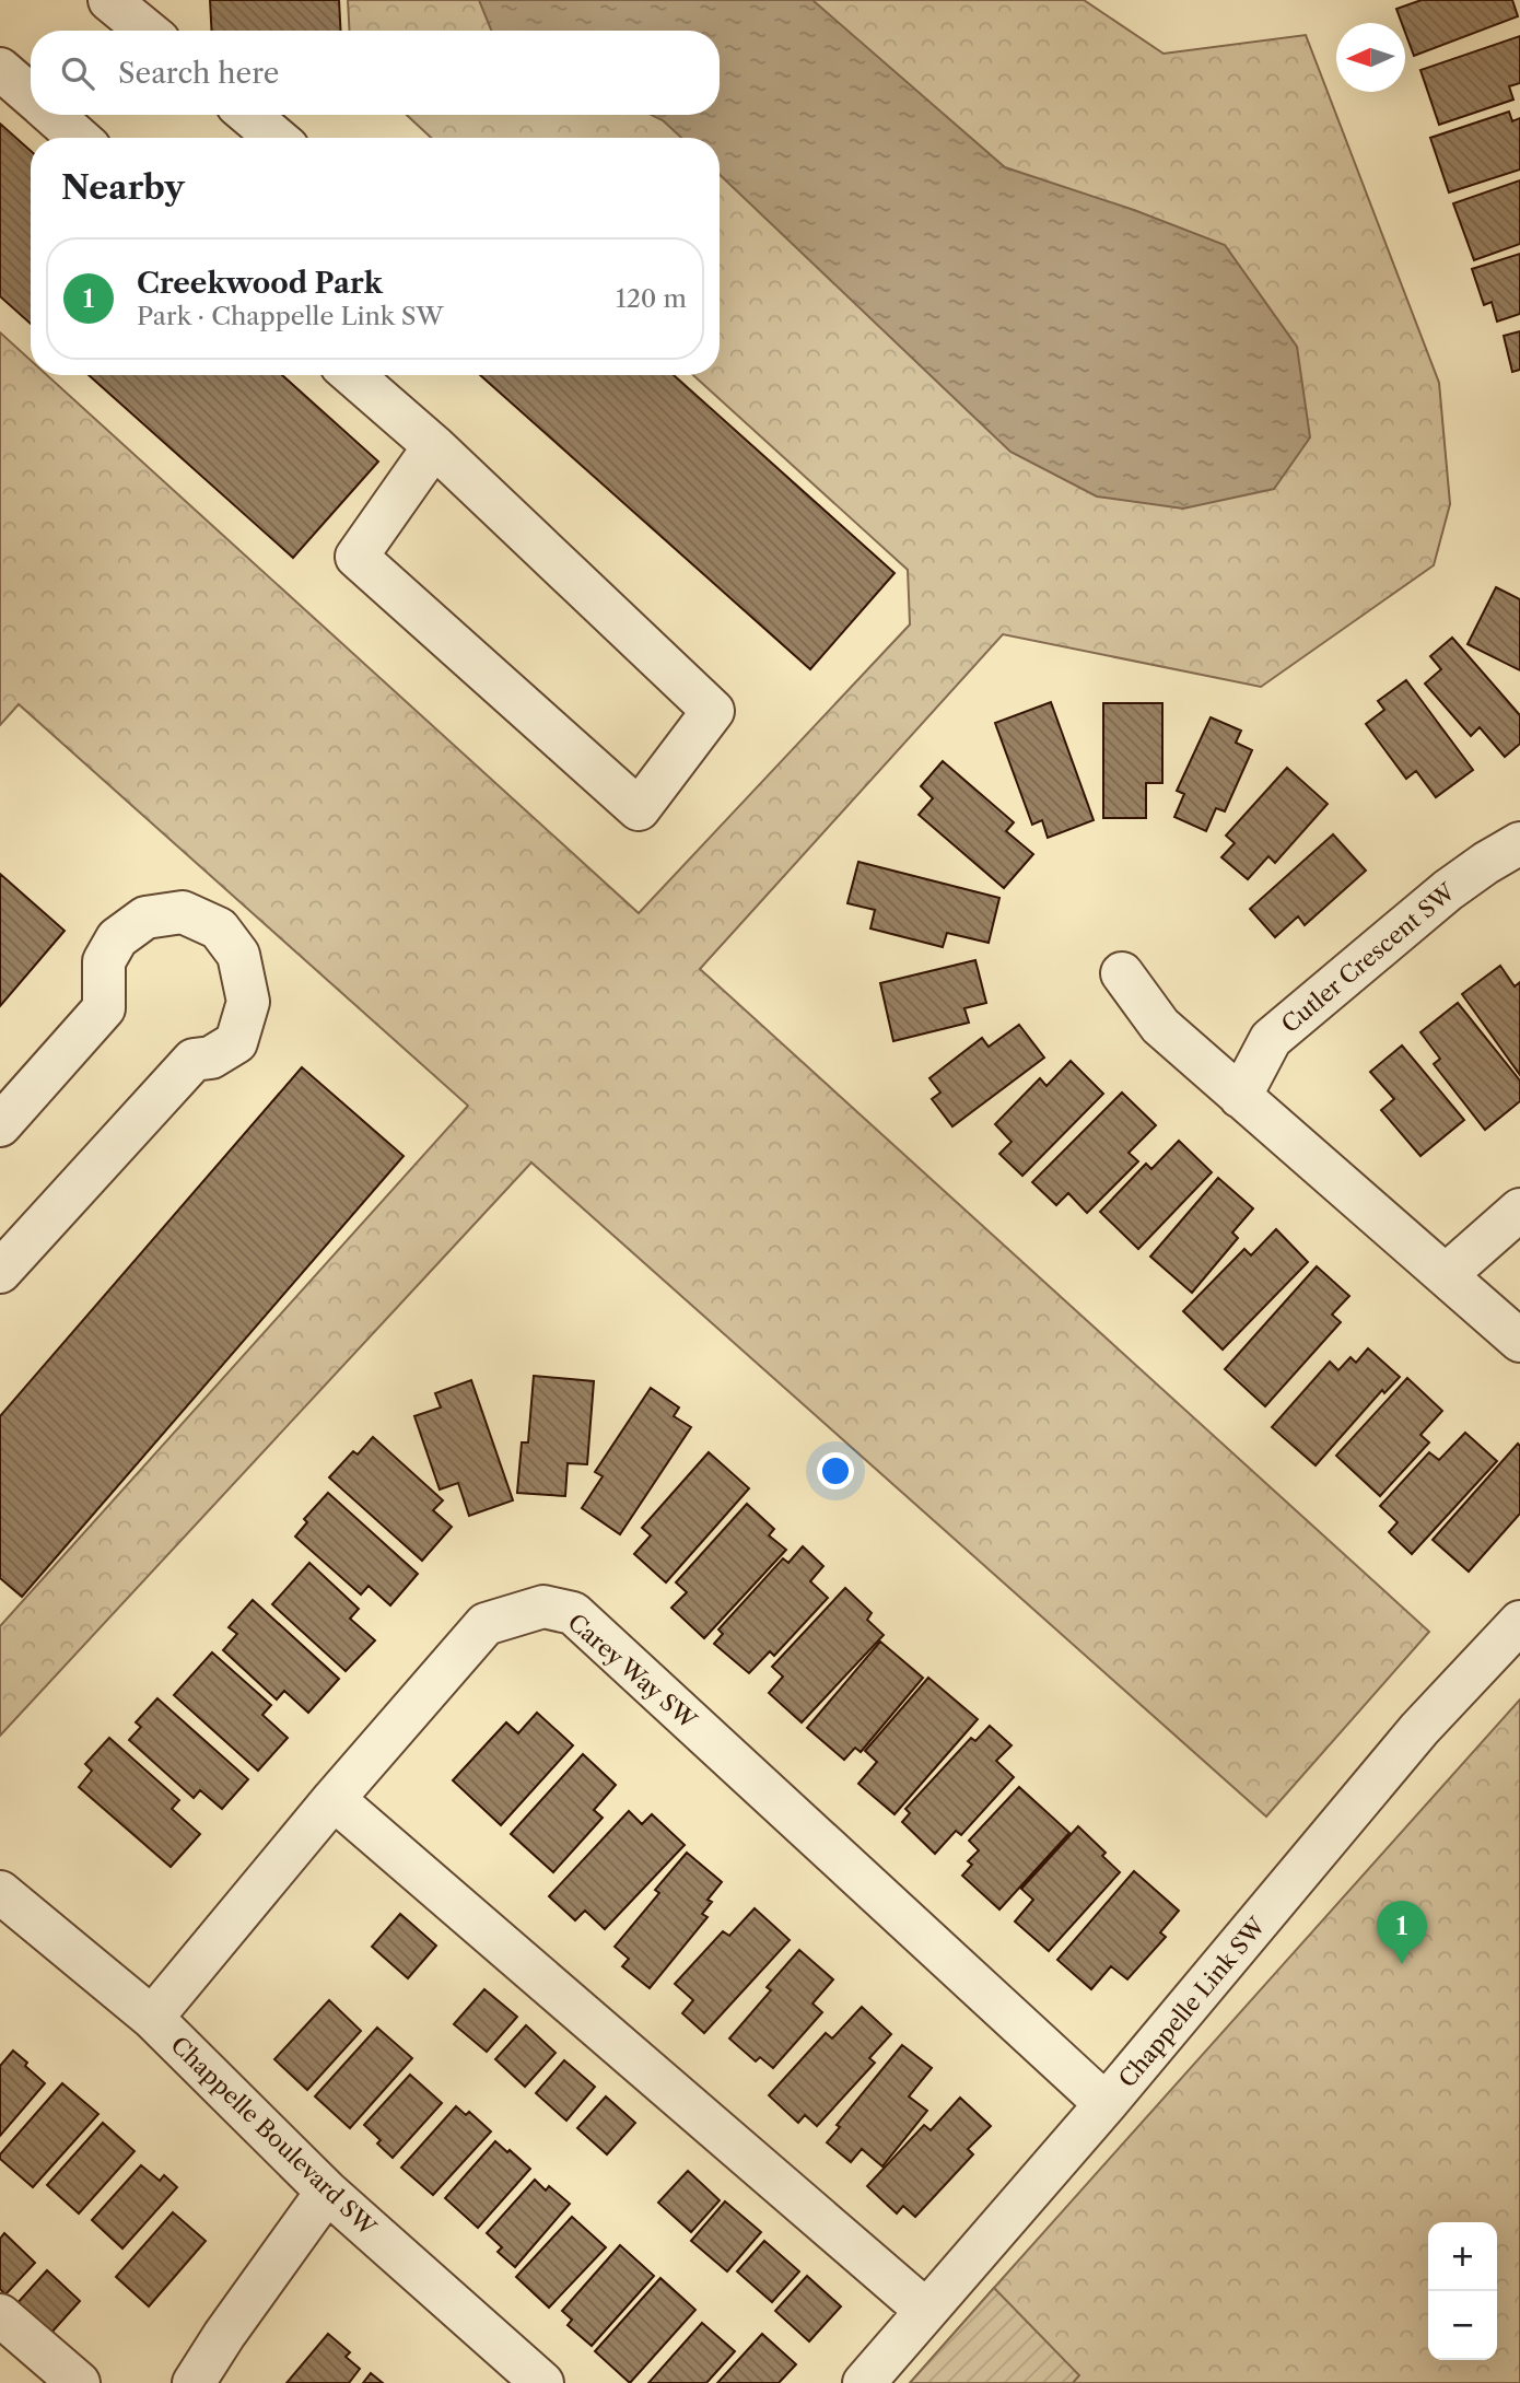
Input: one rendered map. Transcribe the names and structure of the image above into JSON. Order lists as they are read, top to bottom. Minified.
{"streets":{"street":["Cutler Crescent SW","Carey Way SW","Chappelle Link SW","Chappelle Boulevard SW"]},"crossings":[["Carey Way SW","Chappelle Link SW"],["Carey Way SW","Chappelle Boulevard SW"]],"north":"left","page":{"search":"Search here","heading":"Nearby","list":[{"mark":"1","name":"Creekwood Park","note":"Park · Chappelle Link SW","value":"120 m"}],"pins":"1","map_buttons":["+","−"]}}
